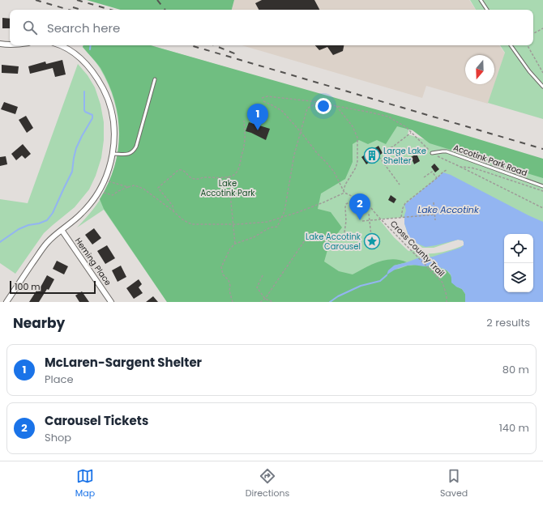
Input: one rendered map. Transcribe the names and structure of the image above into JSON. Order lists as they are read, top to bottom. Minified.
{"streets":{"street":["Heming Place"],"lane":["Accotink Park Road"],"path":["Cross County Trail"]},"water":["Lake Accotink"],"parks":["Lake Accotink Park"],"places":{"building":["Large Lake Shelter"],"place":["Lake Accotink Carousel"]},"scale_bar":"100 m","north":"bottom","page":{"search":"Search here","pins":["1","2"],"scale":"100 m","heading":["Nearby","2 results"],"list":[{"mark":"1","name":"McLaren-Sargent Shelter","note":"Place","value":"80 m"},{"mark":"2","name":"Carousel Tickets","note":"Shop","value":"140 m"}],"nav":["Map","Directions","Saved"]}}
